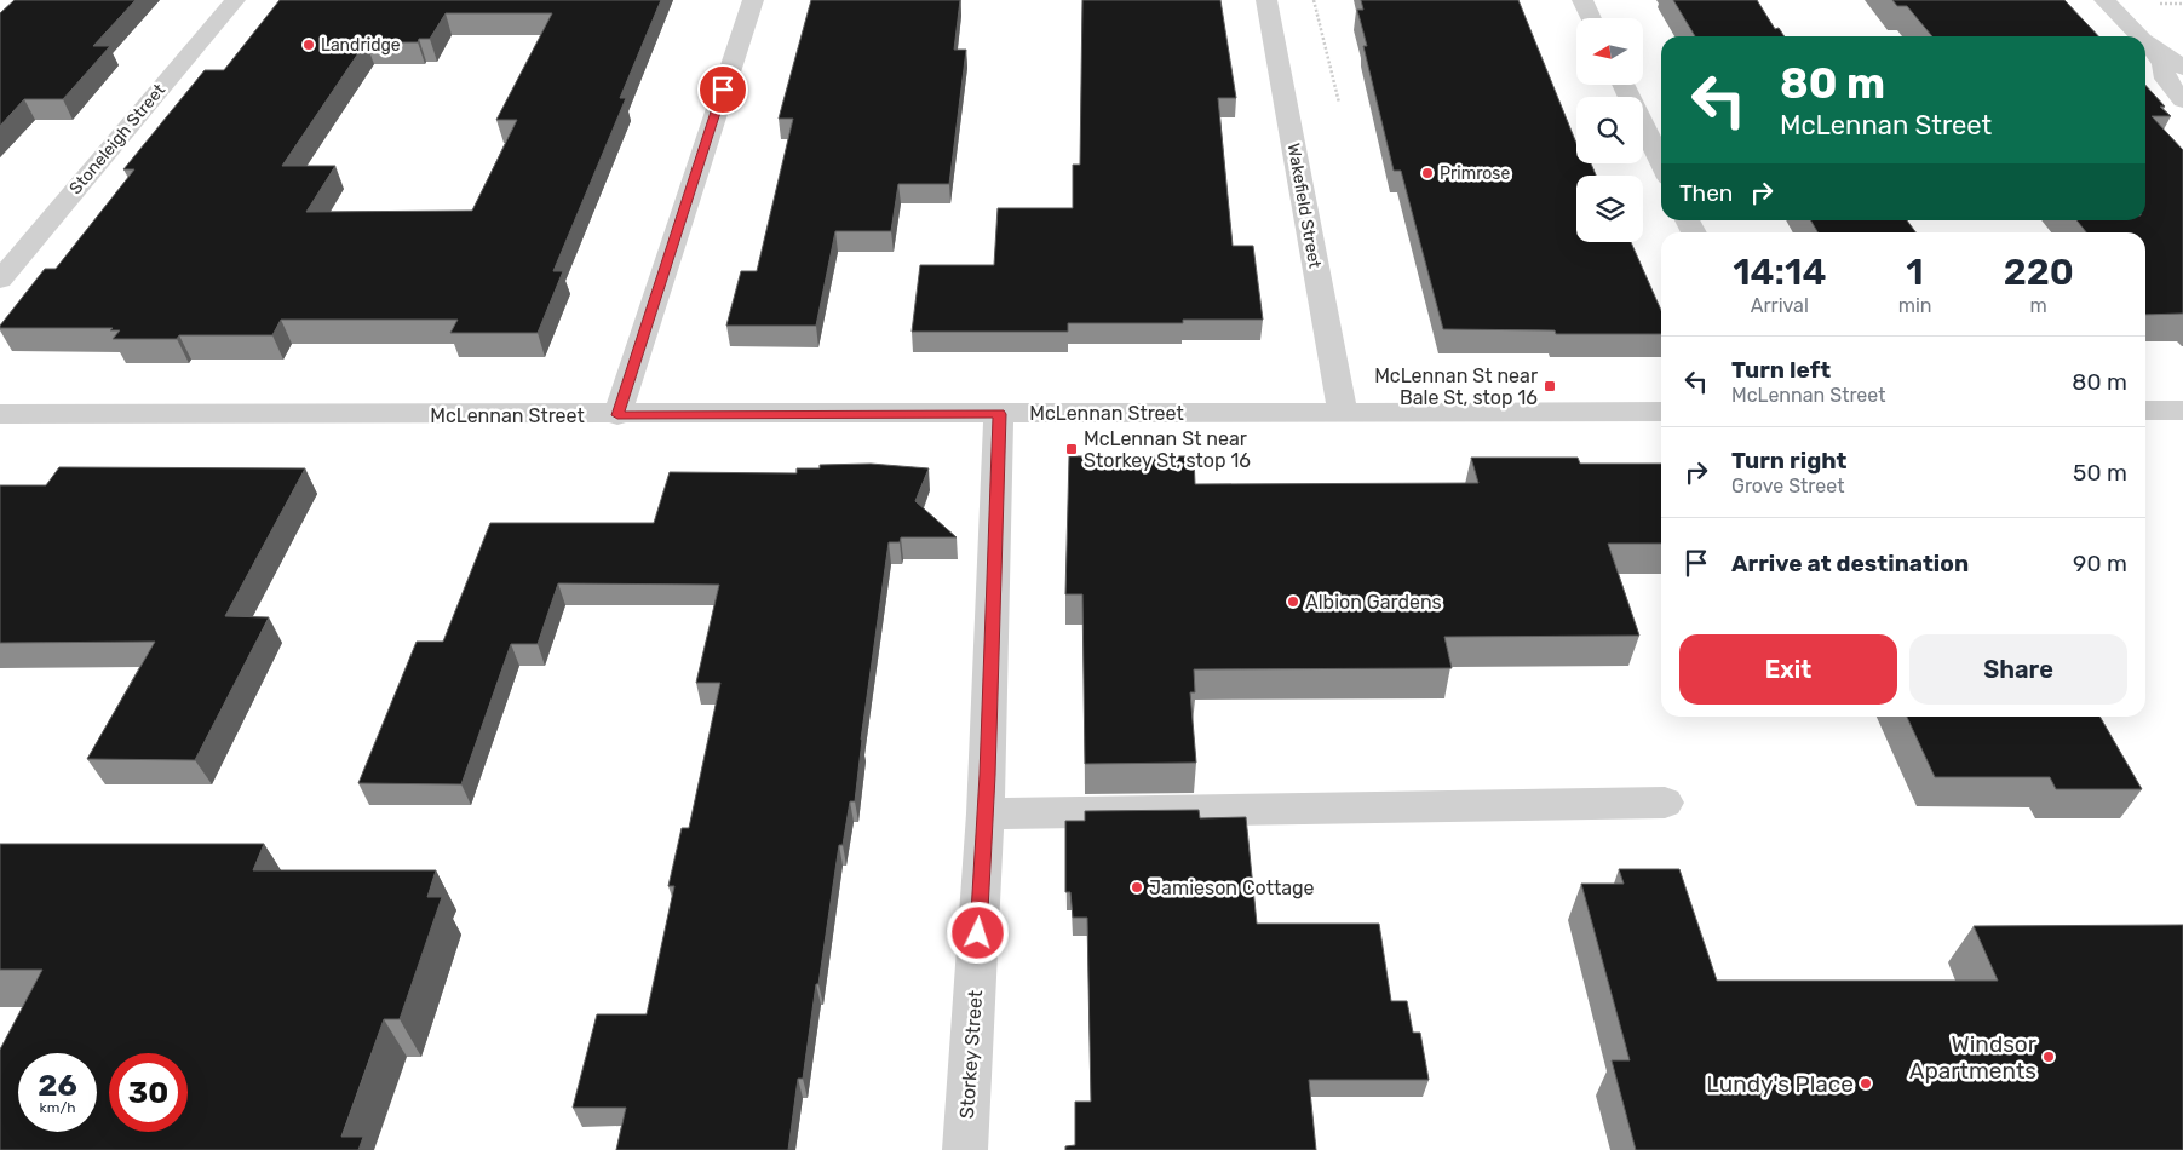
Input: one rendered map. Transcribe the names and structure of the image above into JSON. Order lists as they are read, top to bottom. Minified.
{"streets":{"street":["Stoneleigh Street","Wakefield Street","McLennan Street","Storkey Street"]},"crossings":[["Wakefield Street","McLennan Street"],["McLennan Street","Storkey Street"]],"places":{"other":["Landridge","Primrose","Albion Gardens","Jamieson Cottage","Windsor Apartments","Lundy's Place"],"transit":["McLennan St near Bale St, stop 16","McLennan St near Storkey St, stop 16"]},"north":"left","page":{"turn":["80 m","McLennan Street"],"then":"Then","eta":["14:14","Arrival","1","min","220","m"],"list":[{"name":"Turn left","note":"McLennan Street","value":"80 m"},{"name":"Turn right","note":"Grove Street","value":"50 m"},{"name":"Arrive at destination","value":"90 m"}],"buttons":["Exit","Share"],"speed":"26 km/h","limit":"30"}}
